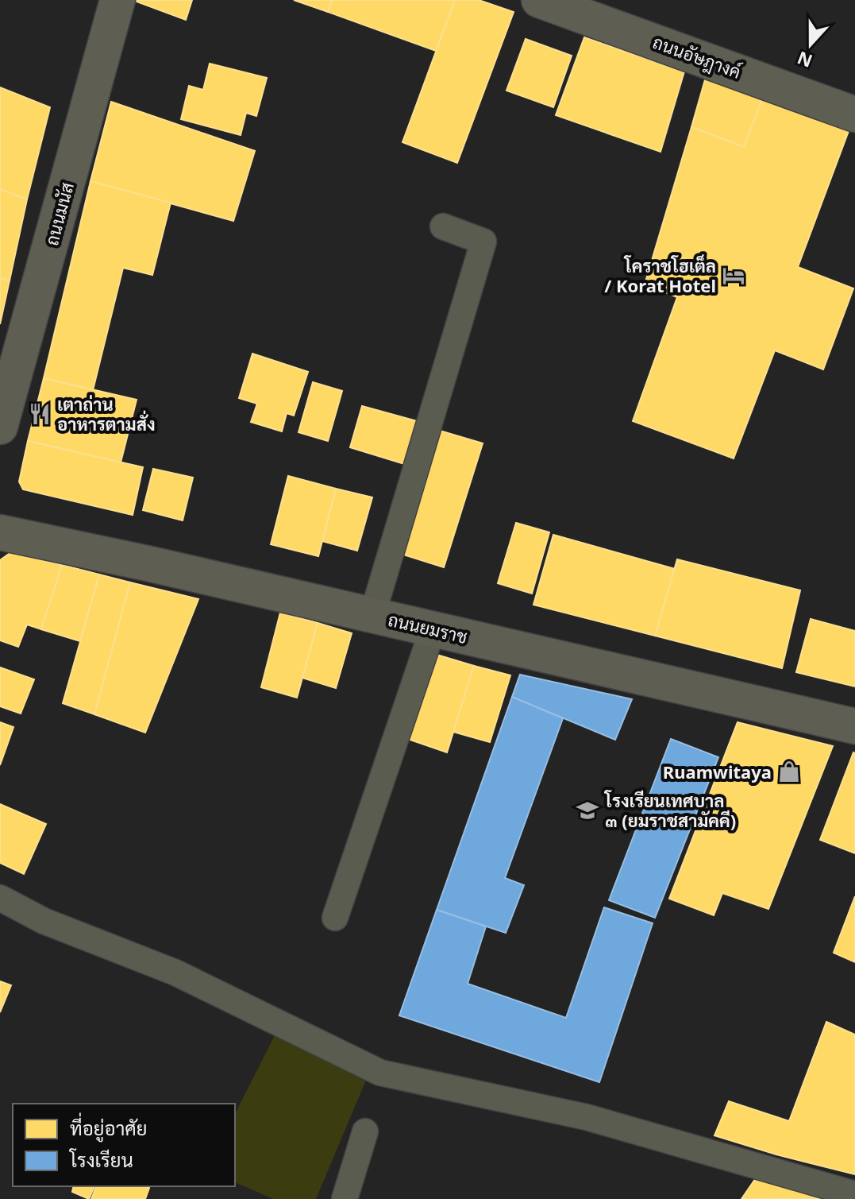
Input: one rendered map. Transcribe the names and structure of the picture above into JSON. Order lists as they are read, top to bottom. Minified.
{"streets":{"street":["ถนนอัษฎางค์","ถนนมนัส","ถนนยมราช"]},"places":{"hotel":["โคราชโฮเต็ล / Korat Hotel"],"restaurant":["เตาถ่าน อาหารตามสั่ง"],"shop":["Ruamwitaya"],"school or university":["โรงเรียนเทศบาล ๓ (ยมราชสามัคคี)"]},"legend":["ที่อยู่อาศัย","โรงเรียน"],"north":"bottom"}
